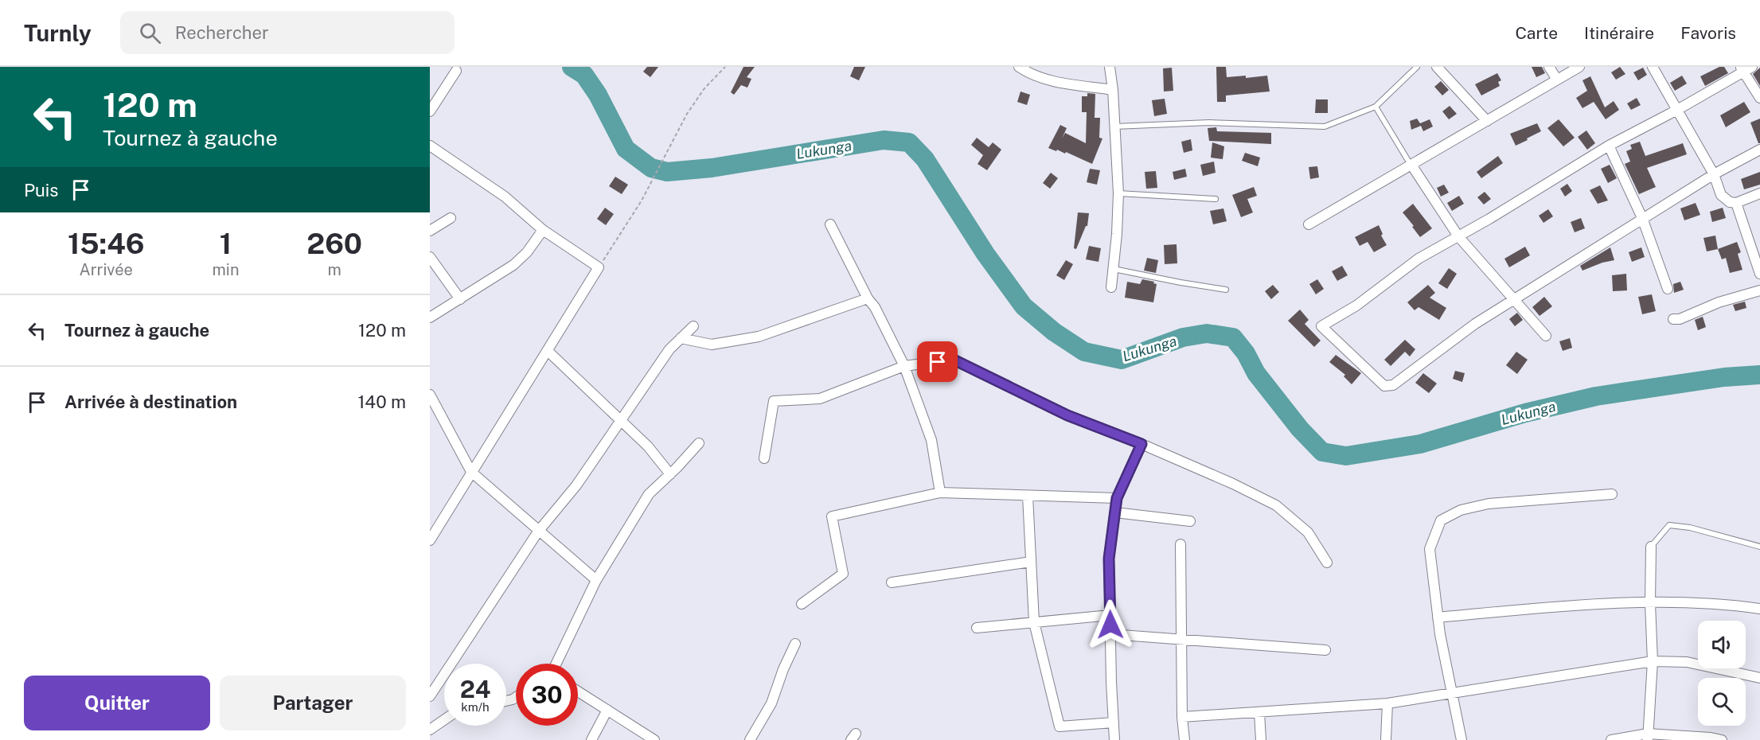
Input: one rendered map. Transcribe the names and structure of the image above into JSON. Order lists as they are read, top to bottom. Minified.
{"water":["Lukunga"],"page":{"header":"Turnly","search":"Rechercher","nav":["Carte","Itinéraire","Favoris"],"turn":["120 m","Tournez à gauche"],"then":"Puis","eta":["15:46","Arrivée","1","min","260","m"],"list":[{"name":"Tournez à gauche","value":"120 m"},{"name":"Arrivée à destination","value":"140 m"}],"speed":"24 km/h","limit":"30","buttons":["Quitter","Partager"]}}
